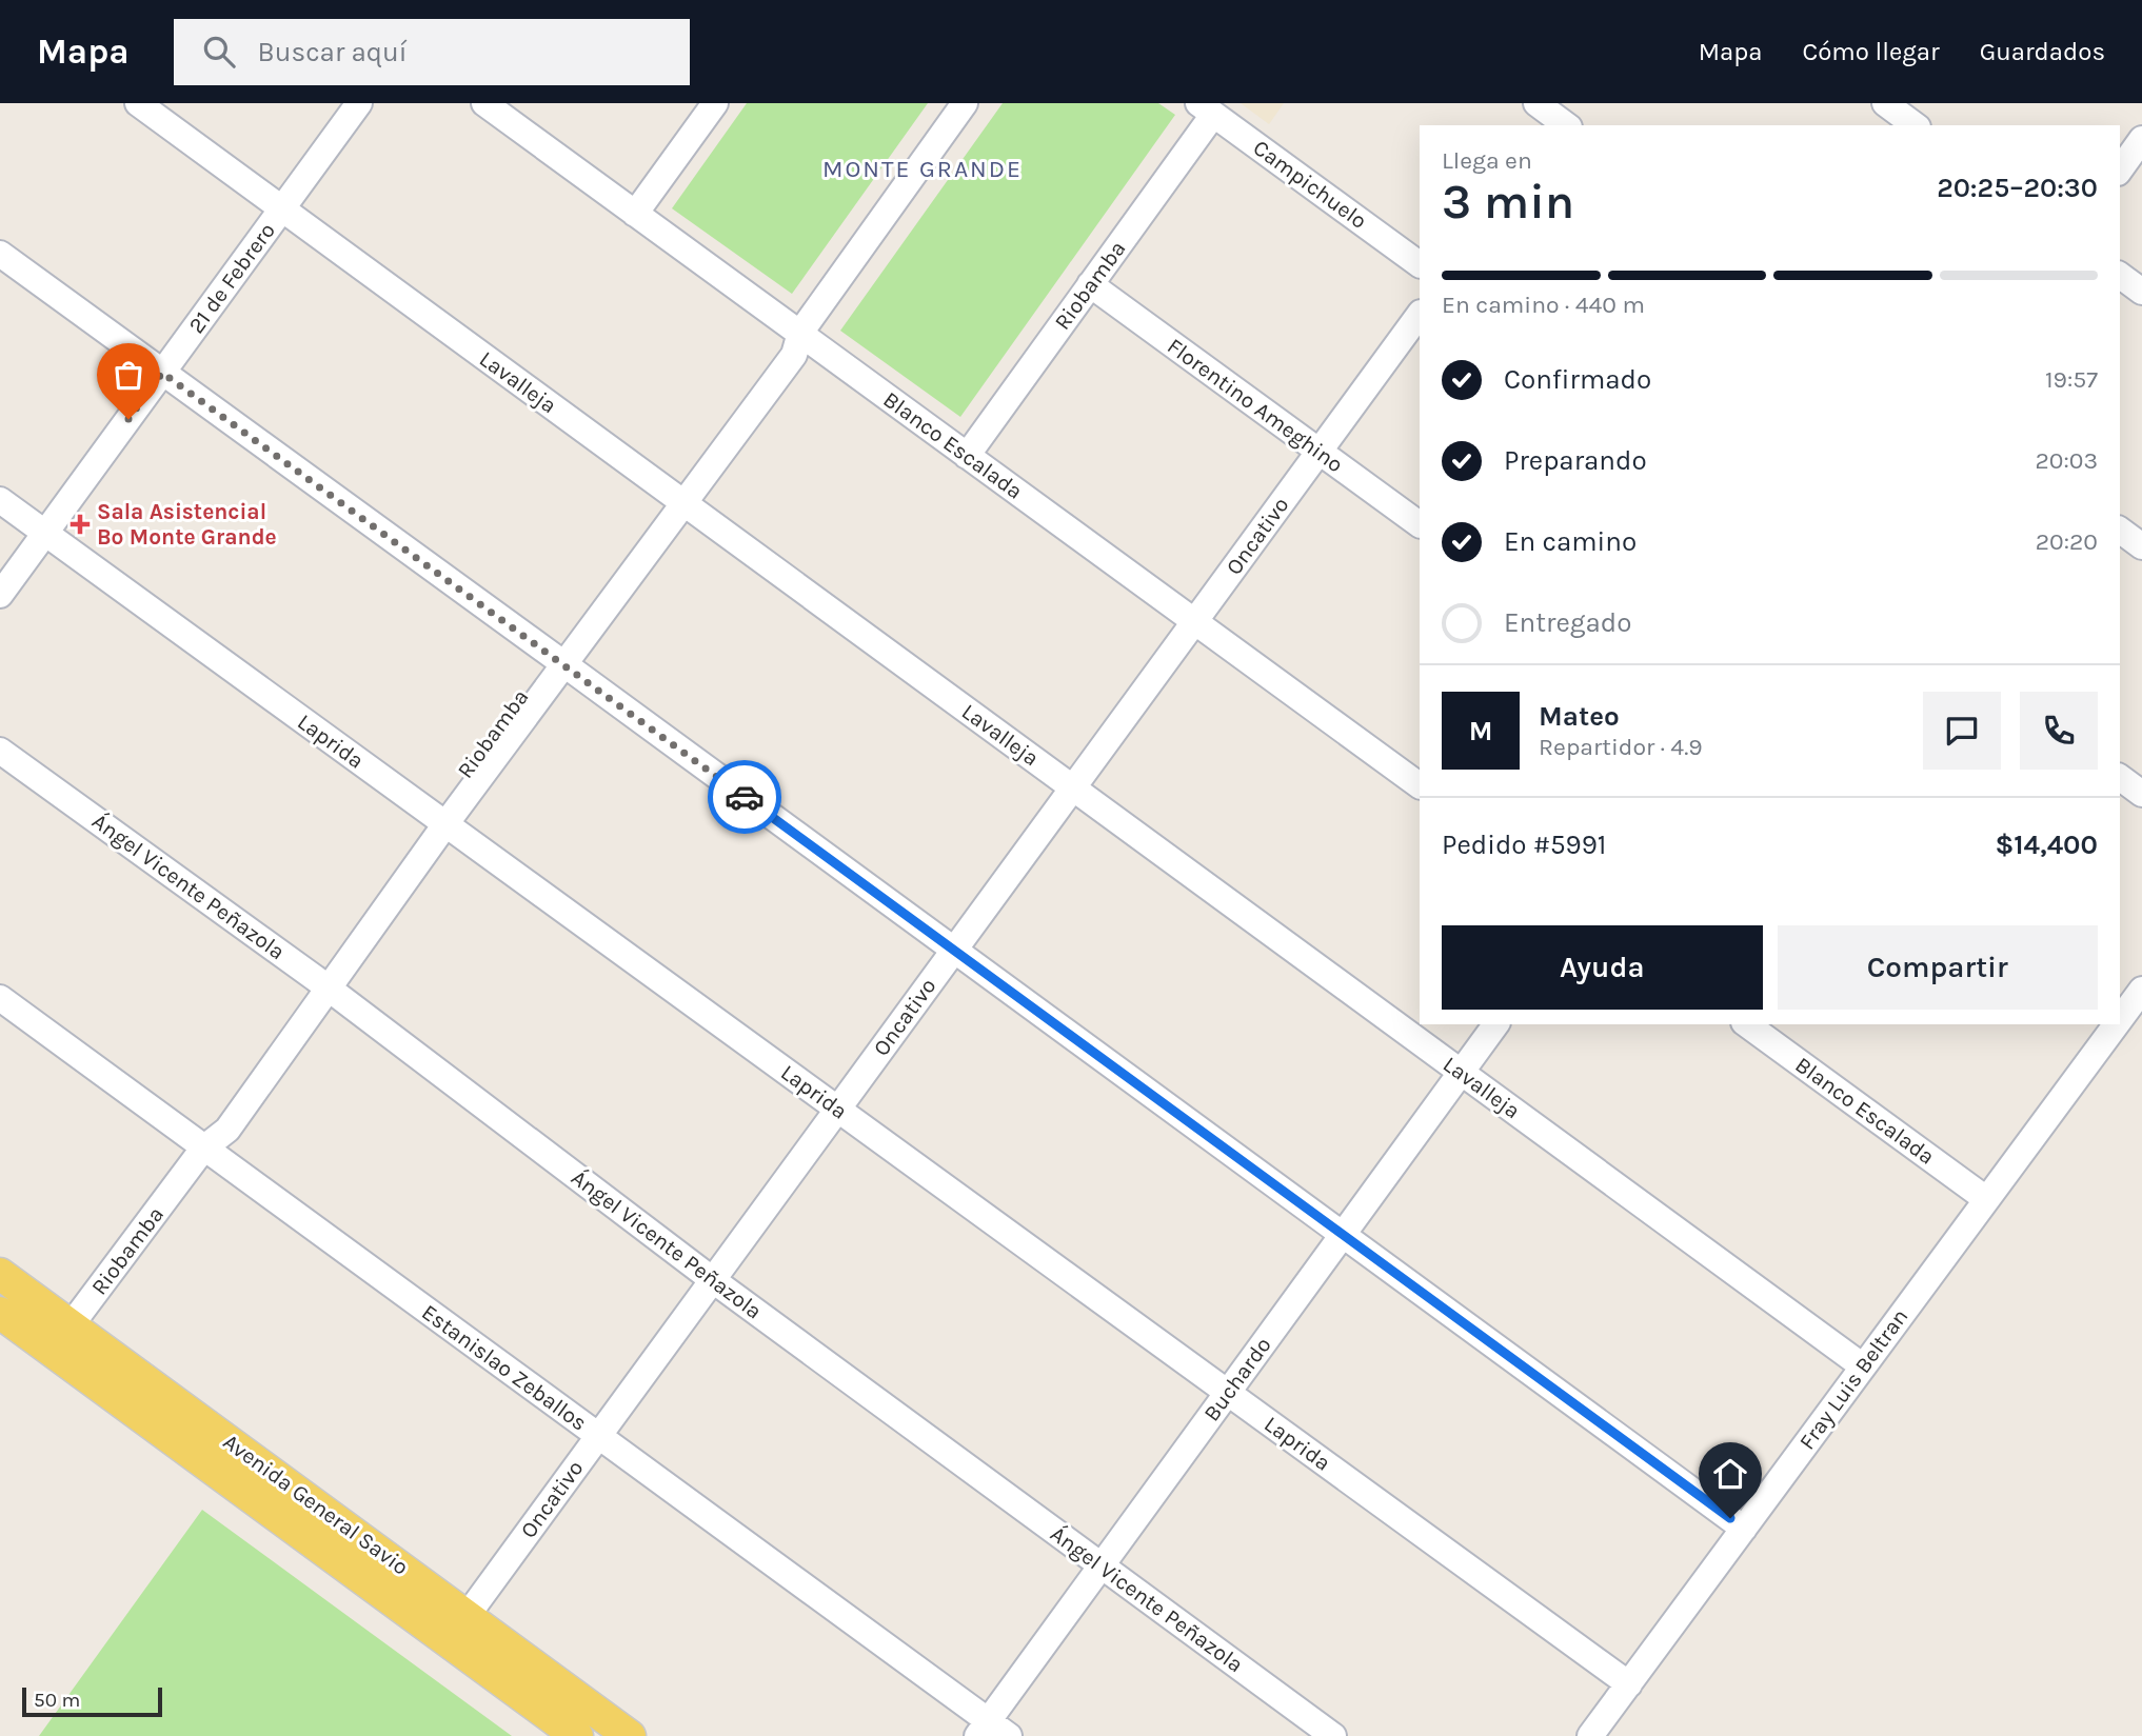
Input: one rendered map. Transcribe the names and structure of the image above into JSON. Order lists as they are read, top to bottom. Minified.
{"streets":{"main road":["Avenida General Savio"],"street":["Campichuelo","21 de Febrero","Riobamba","Lavalleja","Florentino Ameghino","Blanco Escalada","Oncativo","Laprida","Ángel Vicente Peñazola","Estanislao Zeballos","Buchardo","Fray Luis Beltran"]},"crossings":[["Campichuelo","Riobamba"],["21 de Febrero","Lavalleja"],["21 de Febrero","Laprida"],["Riobamba","Lavalleja"],["Riobamba","Florentino Ameghino"],["Riobamba","Blanco Escalada"],["Riobamba","Laprida"],["Riobamba","Ángel Vicente Peñazola"],["Riobamba","Estanislao Zeballos"],["Riobamba","Avenida General Savio"],["Lavalleja","Oncativo"],["Lavalleja","Buchardo"],["Lavalleja","Fray Luis Beltran"],["Florentino Ameghino","Oncativo"],["Blanco Escalada","Oncativo"],["Blanco Escalada","Fray Luis Beltran"],["Oncativo","Laprida"],["Oncativo","Ángel Vicente Peñazola"],["Oncativo","Estanislao Zeballos"],["Oncativo","Avenida General Savio"],["Laprida","Buchardo"],["Laprida","Fray Luis Beltran"],["Ángel Vicente Peñazola","Buchardo"],["Estanislao Zeballos","Buchardo"]],"districts":["MONTE GRANDE"],"places":{"health":["Sala Asistencial Bº Monte Grande"]},"scale_bar":"50 m","page":{"header":"Mapa","search":"Buscar aquí","nav":["Mapa","Cómo llegar","Guardados"],"heading":["3 min","Llega en","20:25–20:30"],"panel":["Mateo","Repartidor · 4.9","Pedido #5991","$14,400"],"bar":"En camino · 440 m","list":[["Confirmado","19:57"],["Preparando","20:03"],["En camino","20:20"],"Entregado"],"round":"M","buttons":["Ayuda","Compartir"],"scale":"50 m"}}
